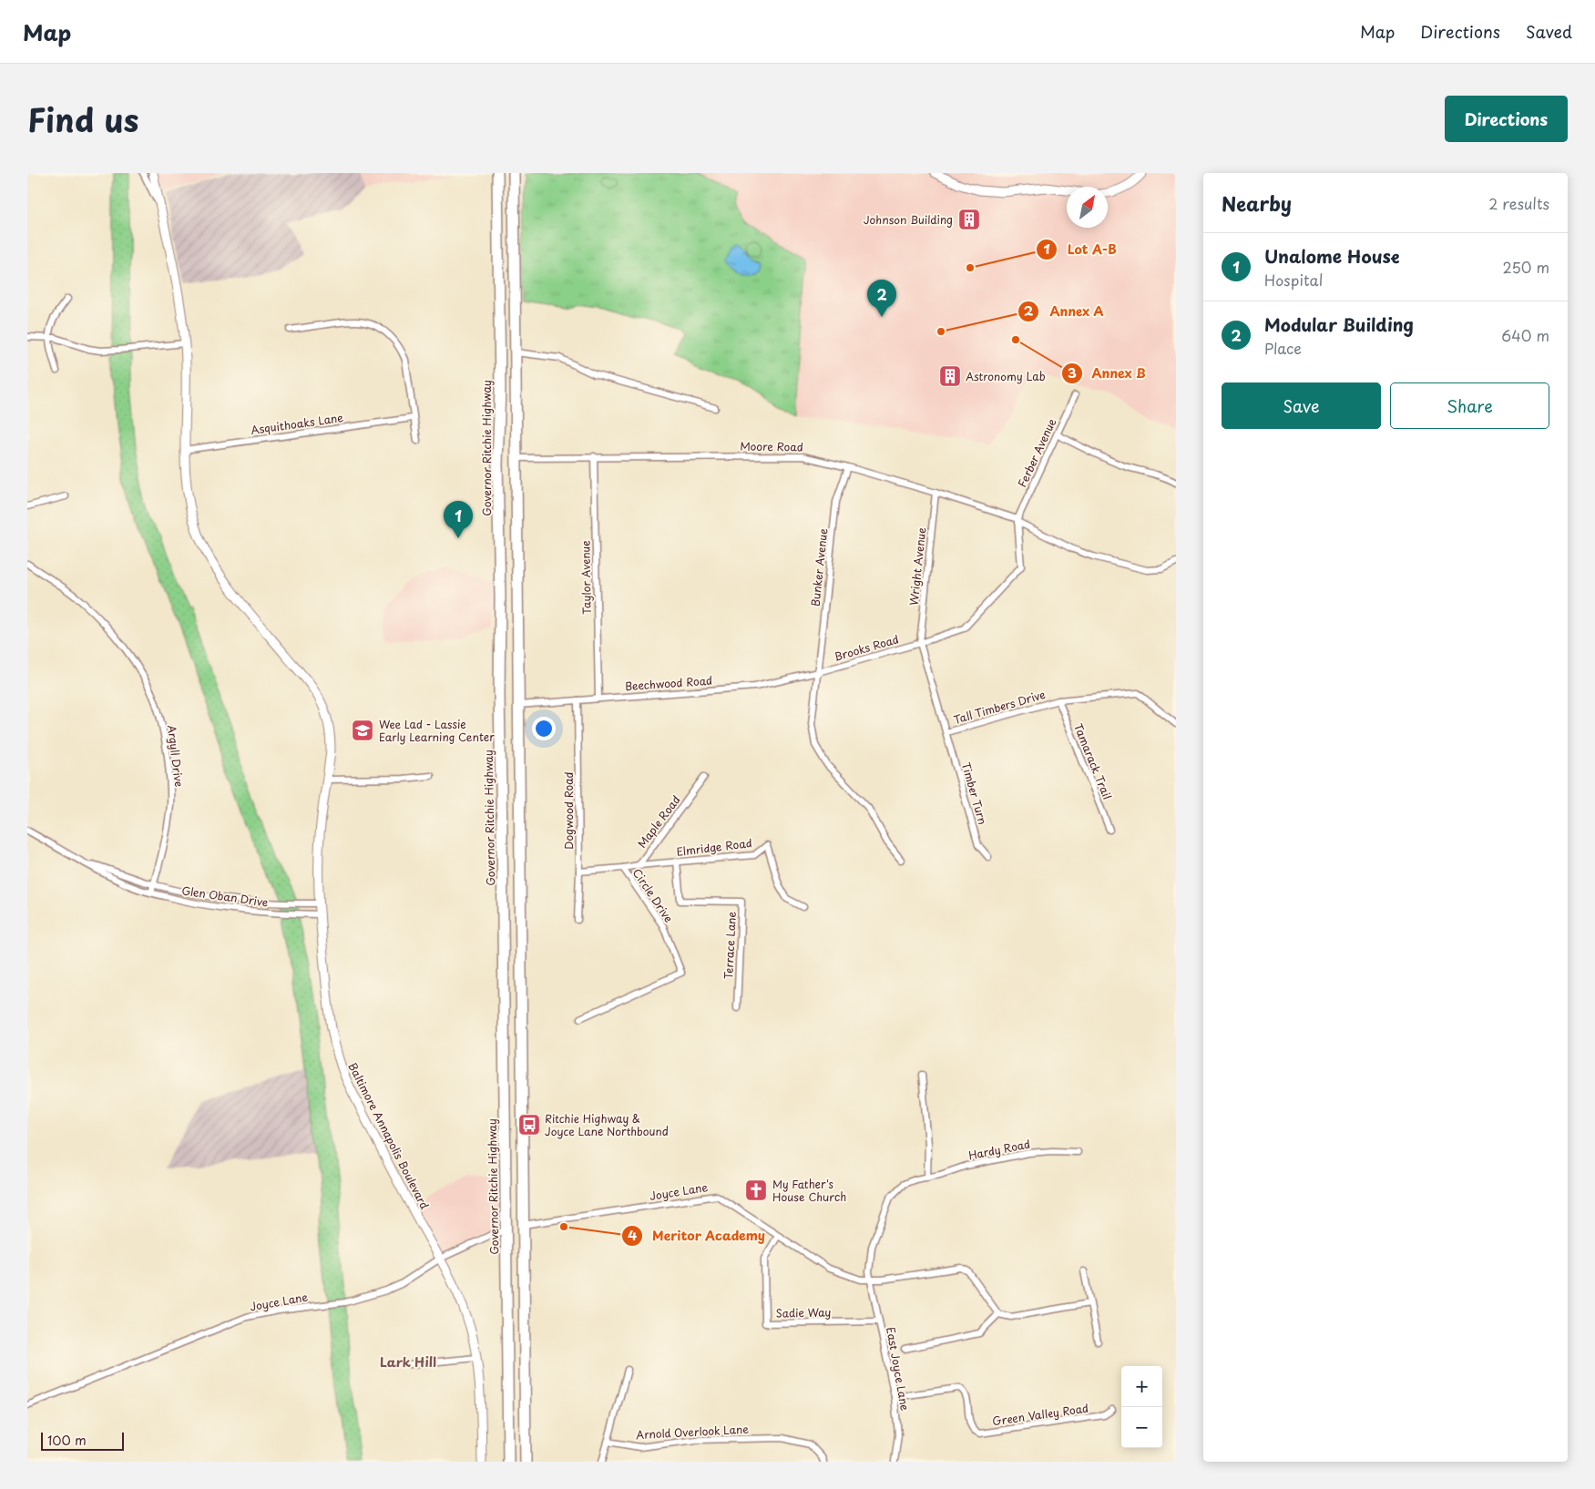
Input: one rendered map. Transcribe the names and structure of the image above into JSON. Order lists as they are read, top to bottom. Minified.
{"streets":{"highway":["Governor Ritchie Highway"],"street":["Asquithoaks Lane","Moore Road","Ferber Avenue","Wright Avenue","Bunker Avenue","Taylor Avenue","Brooks Road","Beechwood Road","Tall Timbers Drive","Argyll Drive","Tamarack Trail","Timber Turn","Dogwood Road","Maple Road","Elmridge Road","Circle Drive","Glen Oban Drive","Terrace Lane","Baltimore Annapolis Boulevard","Hardy Road","Joyce Lane","Sadie Way","East Joyce Lane","Green Valley Road","Arnold Overlook Lane"]},"crossings":[["Asquithoaks Lane","Baltimore Annapolis Boulevard"],["Moore Road","Ferber Avenue"],["Moore Road","Wright Avenue"],["Moore Road","Bunker Avenue"],["Moore Road","Taylor Avenue"],["Moore Road","Brooks Road"],["Governor Ritchie Highway","Joyce Lane"],["Ferber Avenue","Brooks Road"],["Wright Avenue","Brooks Road"],["Wright Avenue","Timber Turn"],["Bunker Avenue","Brooks Road"],["Bunker Avenue","Beechwood Road"],["Taylor Avenue","Beechwood Road"],["Brooks Road","Beechwood Road"],["Brooks Road","Timber Turn"],["Beechwood Road","Dogwood Road"],["Tall Timbers Drive","Tamarack Trail"],["Tall Timbers Drive","Timber Turn"],["Argyll Drive","Glen Oban Drive"],["Dogwood Road","Circle Drive"],["Maple Road","Elmridge Road"],["Maple Road","Circle Drive"],["Elmridge Road","Terrace Lane"],["Glen Oban Drive","Baltimore Annapolis Boulevard"],["Baltimore Annapolis Boulevard","Joyce Lane"],["Hardy Road","Joyce Lane"],["Hardy Road","East Joyce Lane"],["Joyce Lane","Sadie Way"],["Joyce Lane","East Joyce Lane"],["Sadie Way","East Joyce Lane"],["East Joyce Lane","Green Valley Road"]],"districts":["Lark Hill"],"places":{"building":["Johnson Building","Astronomy Lab"],"other":["Lot A-B","Annex A","Annex B","Meritor Academy"],"school or university":["Wee Lad - Lassie Early Learning Center"],"bus stop":["Ritchie Highway & Joyce Lane Northbound"],"church":["My Father's House Church"]},"scale_bar":"100 m","north":"top right","page":{"header":"Map","nav":["Map","Directions","Saved"],"title":"Find us","buttons":["Directions",["Save","Share"]],"heading":["Nearby","2 results"],"list":[{"mark":"1","name":"Unalome House","note":"Hospital","value":"250 m"},{"mark":"2","name":"Modular Building","note":"Place","value":"640 m"}],"pins":["2","1"],"map_buttons":["+","−"],"scale":"100 m"}}
